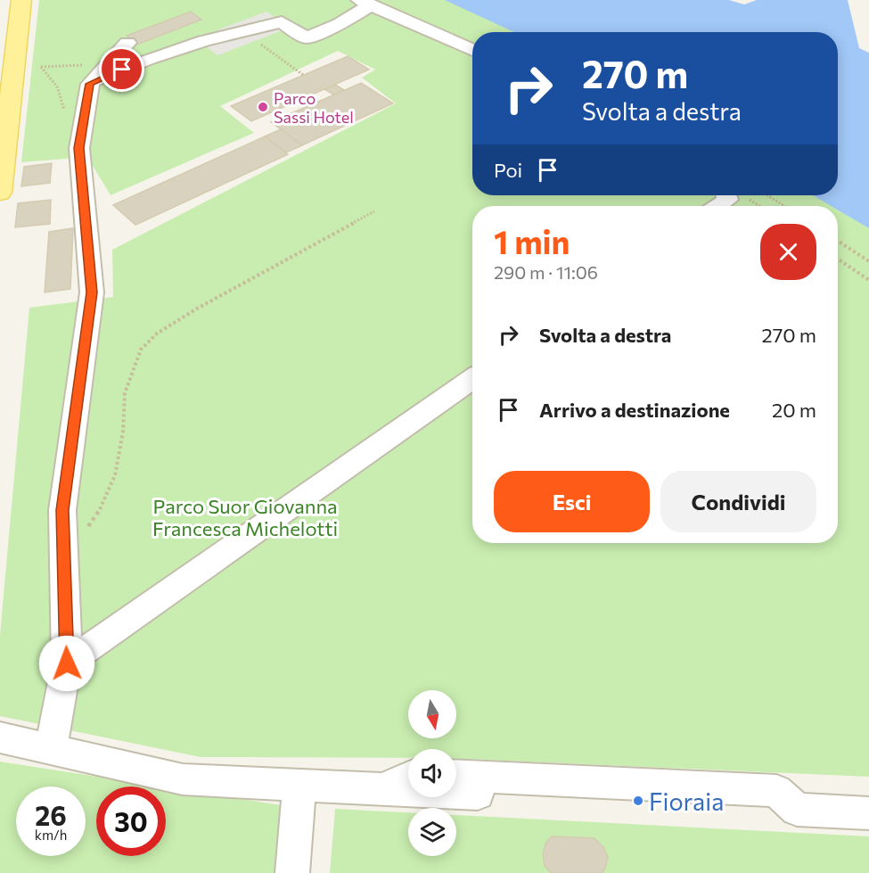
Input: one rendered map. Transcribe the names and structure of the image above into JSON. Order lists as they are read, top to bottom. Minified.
{"parks":["Parco Suor Giovanna Francesca Michelotti"],"places":["Parco Sassi Hotel","Fioraia"],"north":"bottom","page":{"turn":["270 m","Svolta a destra"],"then":"Poi","heading":["1 min","290 m · 11:06"],"list":[{"name":"Svolta a destra","value":"270 m"},{"name":"Arrivo a destinazione","value":"20 m"}],"buttons":["Esci","Condividi"],"speed":"26 km/h","limit":"30"}}
